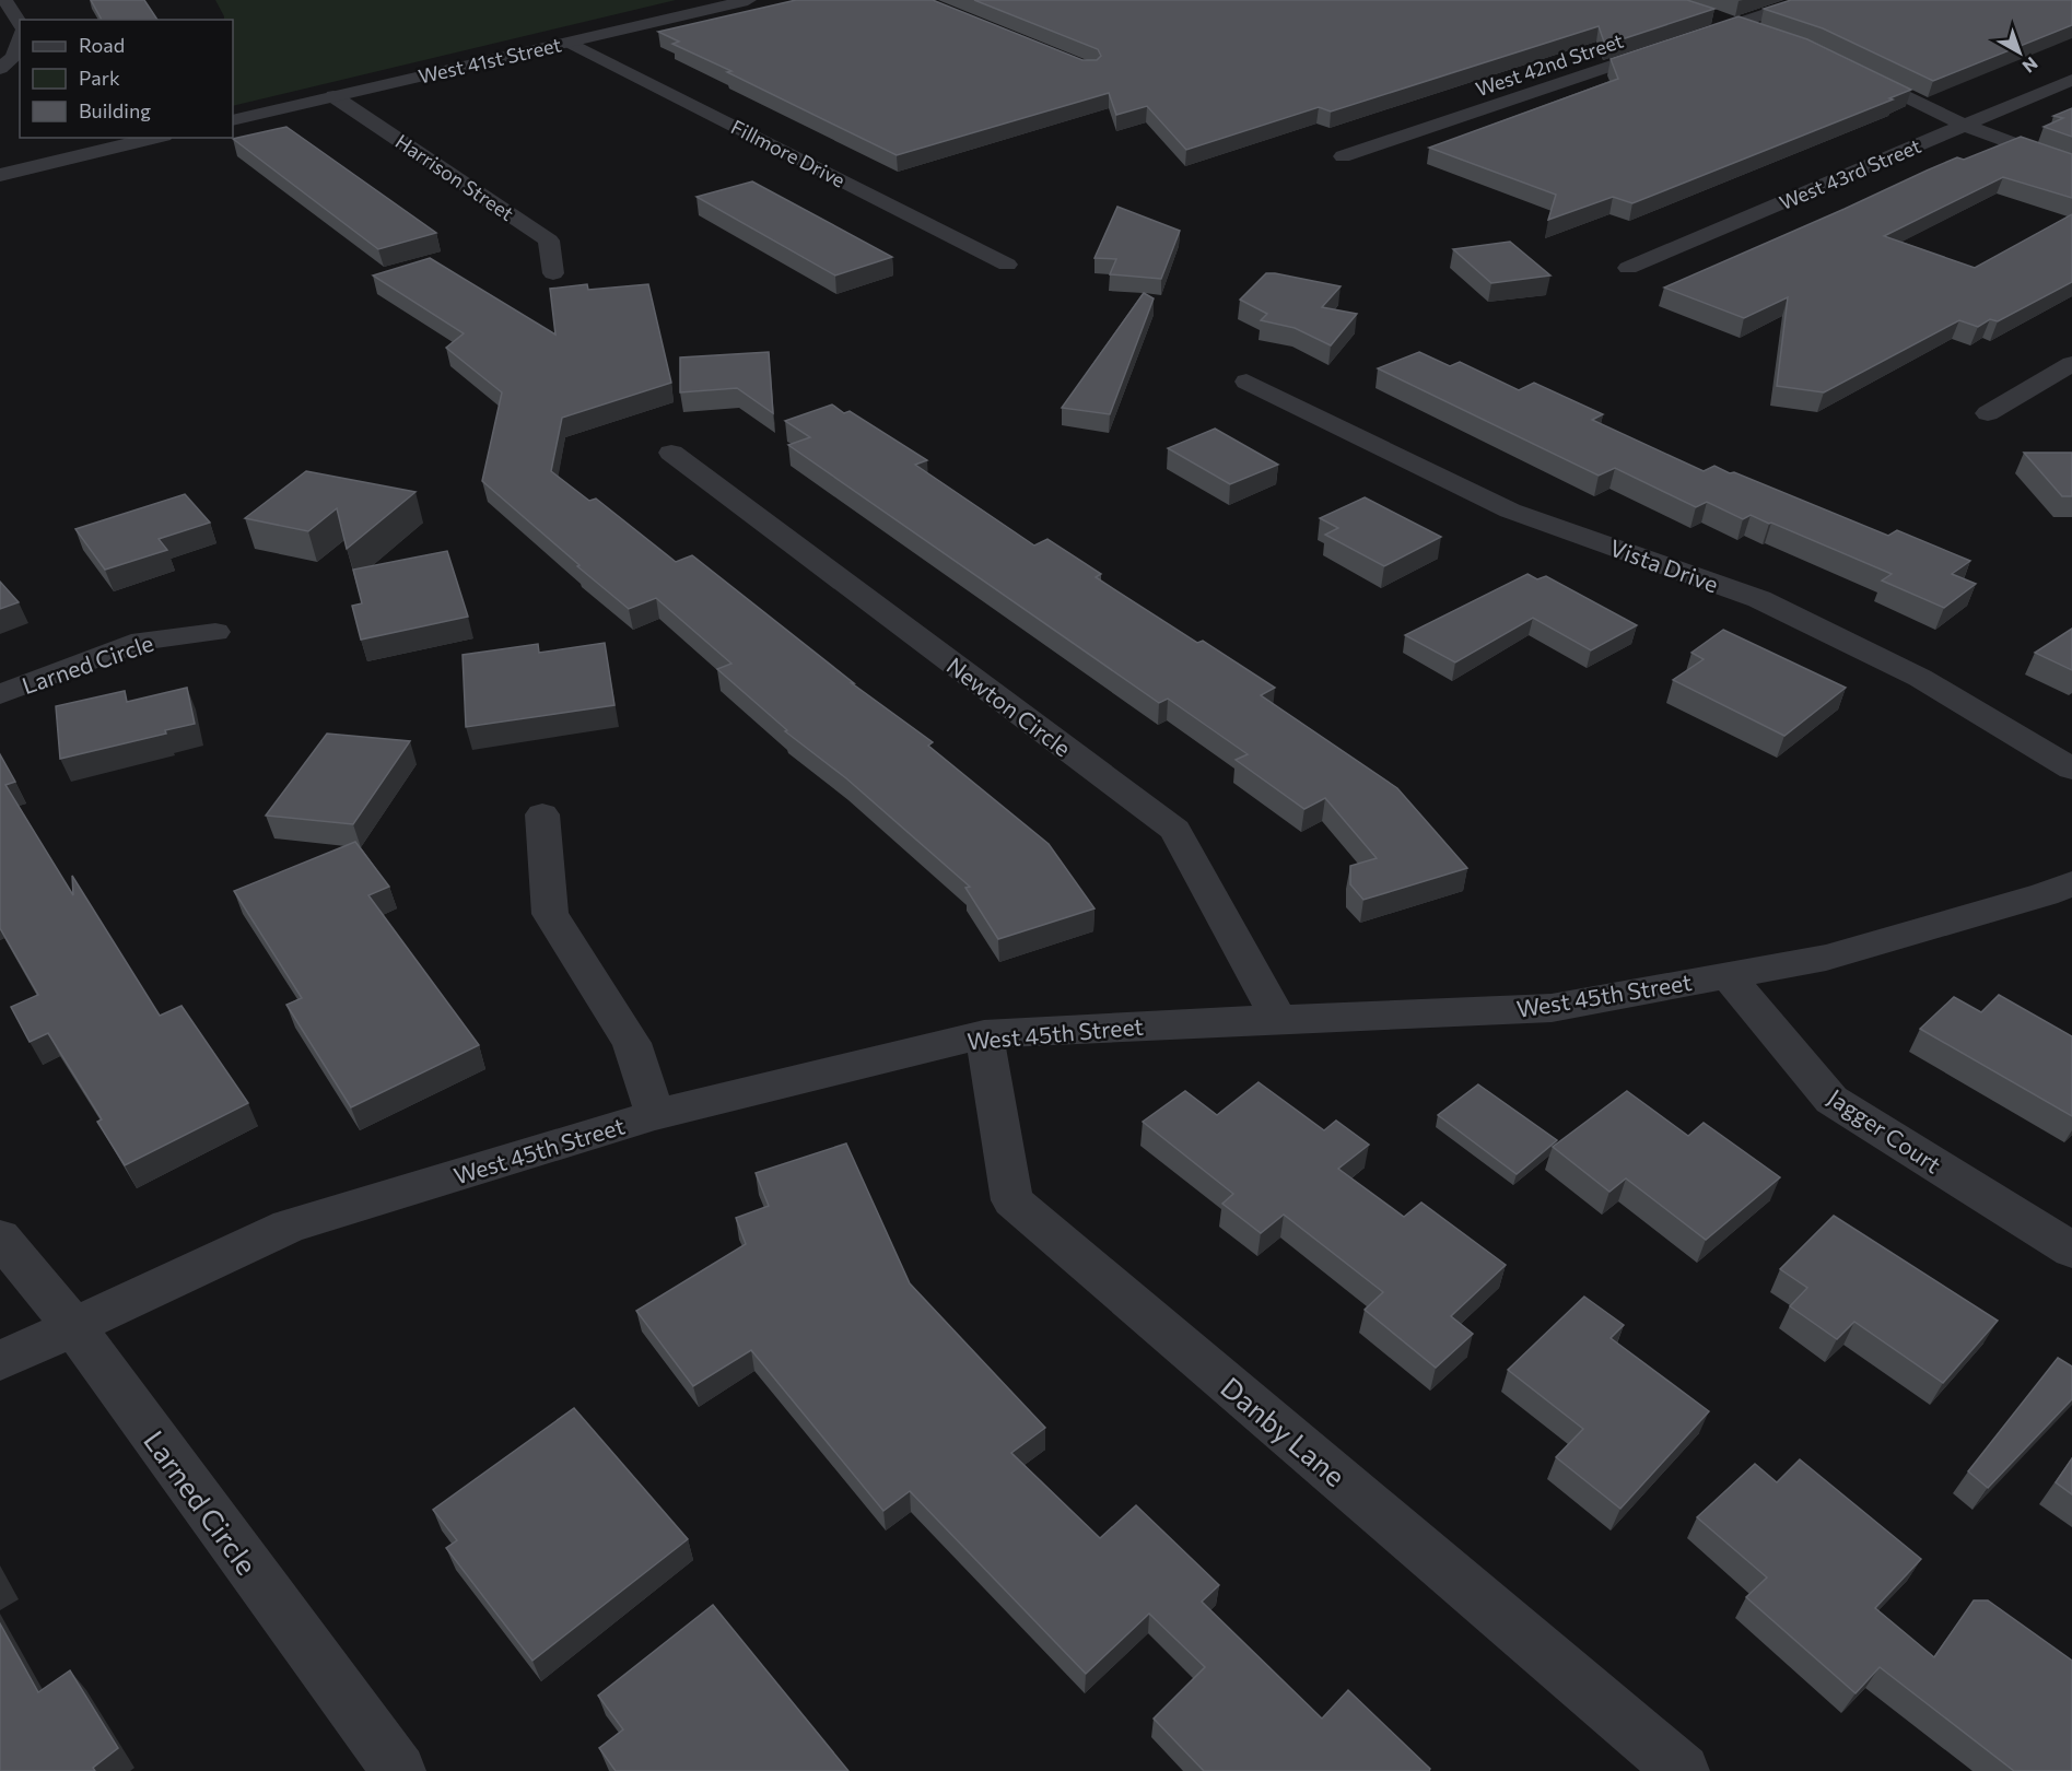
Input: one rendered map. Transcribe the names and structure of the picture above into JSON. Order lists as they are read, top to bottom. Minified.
{"streets":{"street":["West 41st Street","West 42nd Street","Fillmore Drive","West 43rd Street","Harrison Street","Vista Drive","Larned Circle","Newton Circle","West 45th Street","Jagger Court","Danby Lane"]},"crossings":[["West 41st Street","Fillmore Drive"],["West 41st Street","Harrison Street"],["Larned Circle","West 45th Street"],["Newton Circle","West 45th Street"],["West 45th Street","Jagger Court"],["West 45th Street","Danby Lane"]],"legend":["Road","Park","Building"],"north":"bottom right"}
